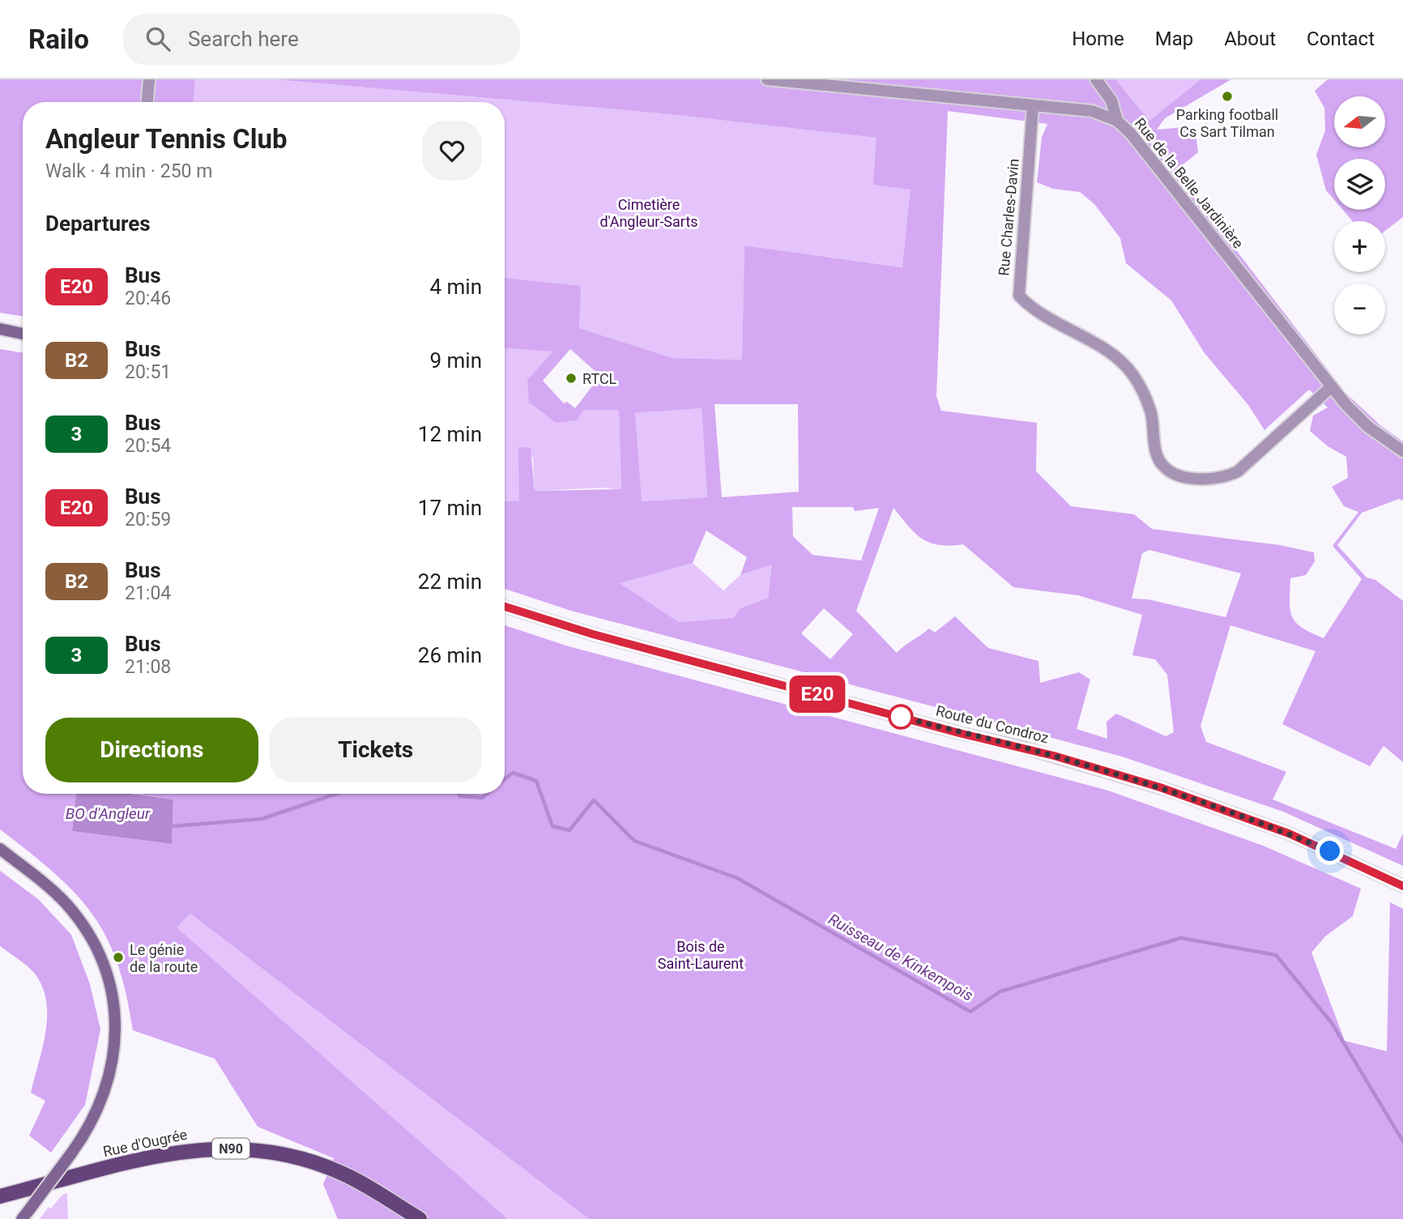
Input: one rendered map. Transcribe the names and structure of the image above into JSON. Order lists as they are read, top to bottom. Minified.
{"streets":{"main road":["Route du Condroz","Rue d'Ougrée","N90"],"street":["Rue de la Belle Jardinière","Rue Charles-Davin"]},"crossings":[["Rue de la Belle Jardinière","Rue Charles-Davin"]],"water":["BO d'Angleur","Ruisseau de Kinkempois"],"parks":["Cimetière d'Angleur-Sarts","Bois de Saint-Laurent"],"places":["Parking football Cs Sart Tilman","RTCL","Le génie de la route"],"lines":["bus line E20"],"north":"left","page":{"header":"Railo","search":"Search here","nav":["Home","Map","About","Contact"],"on_map":"E20","map_buttons":["+","−"],"heading":[["Angleur Tennis Club","Walk · 4 min · 250 m"],"Departures"],"list":[{"mark":"E20","name":"Bus","note":"20:46","value":"4 min"},{"mark":"B2","name":"Bus","note":"20:51","value":"9 min"},{"mark":"3","name":"Bus","note":"20:54","value":"12 min"},{"mark":"E20","name":"Bus","note":"20:59","value":"17 min"},{"mark":"B2","name":"Bus","note":"21:04","value":"22 min"},{"mark":"3","name":"Bus","note":"21:08","value":"26 min"}],"buttons":["Directions","Tickets"]}}
